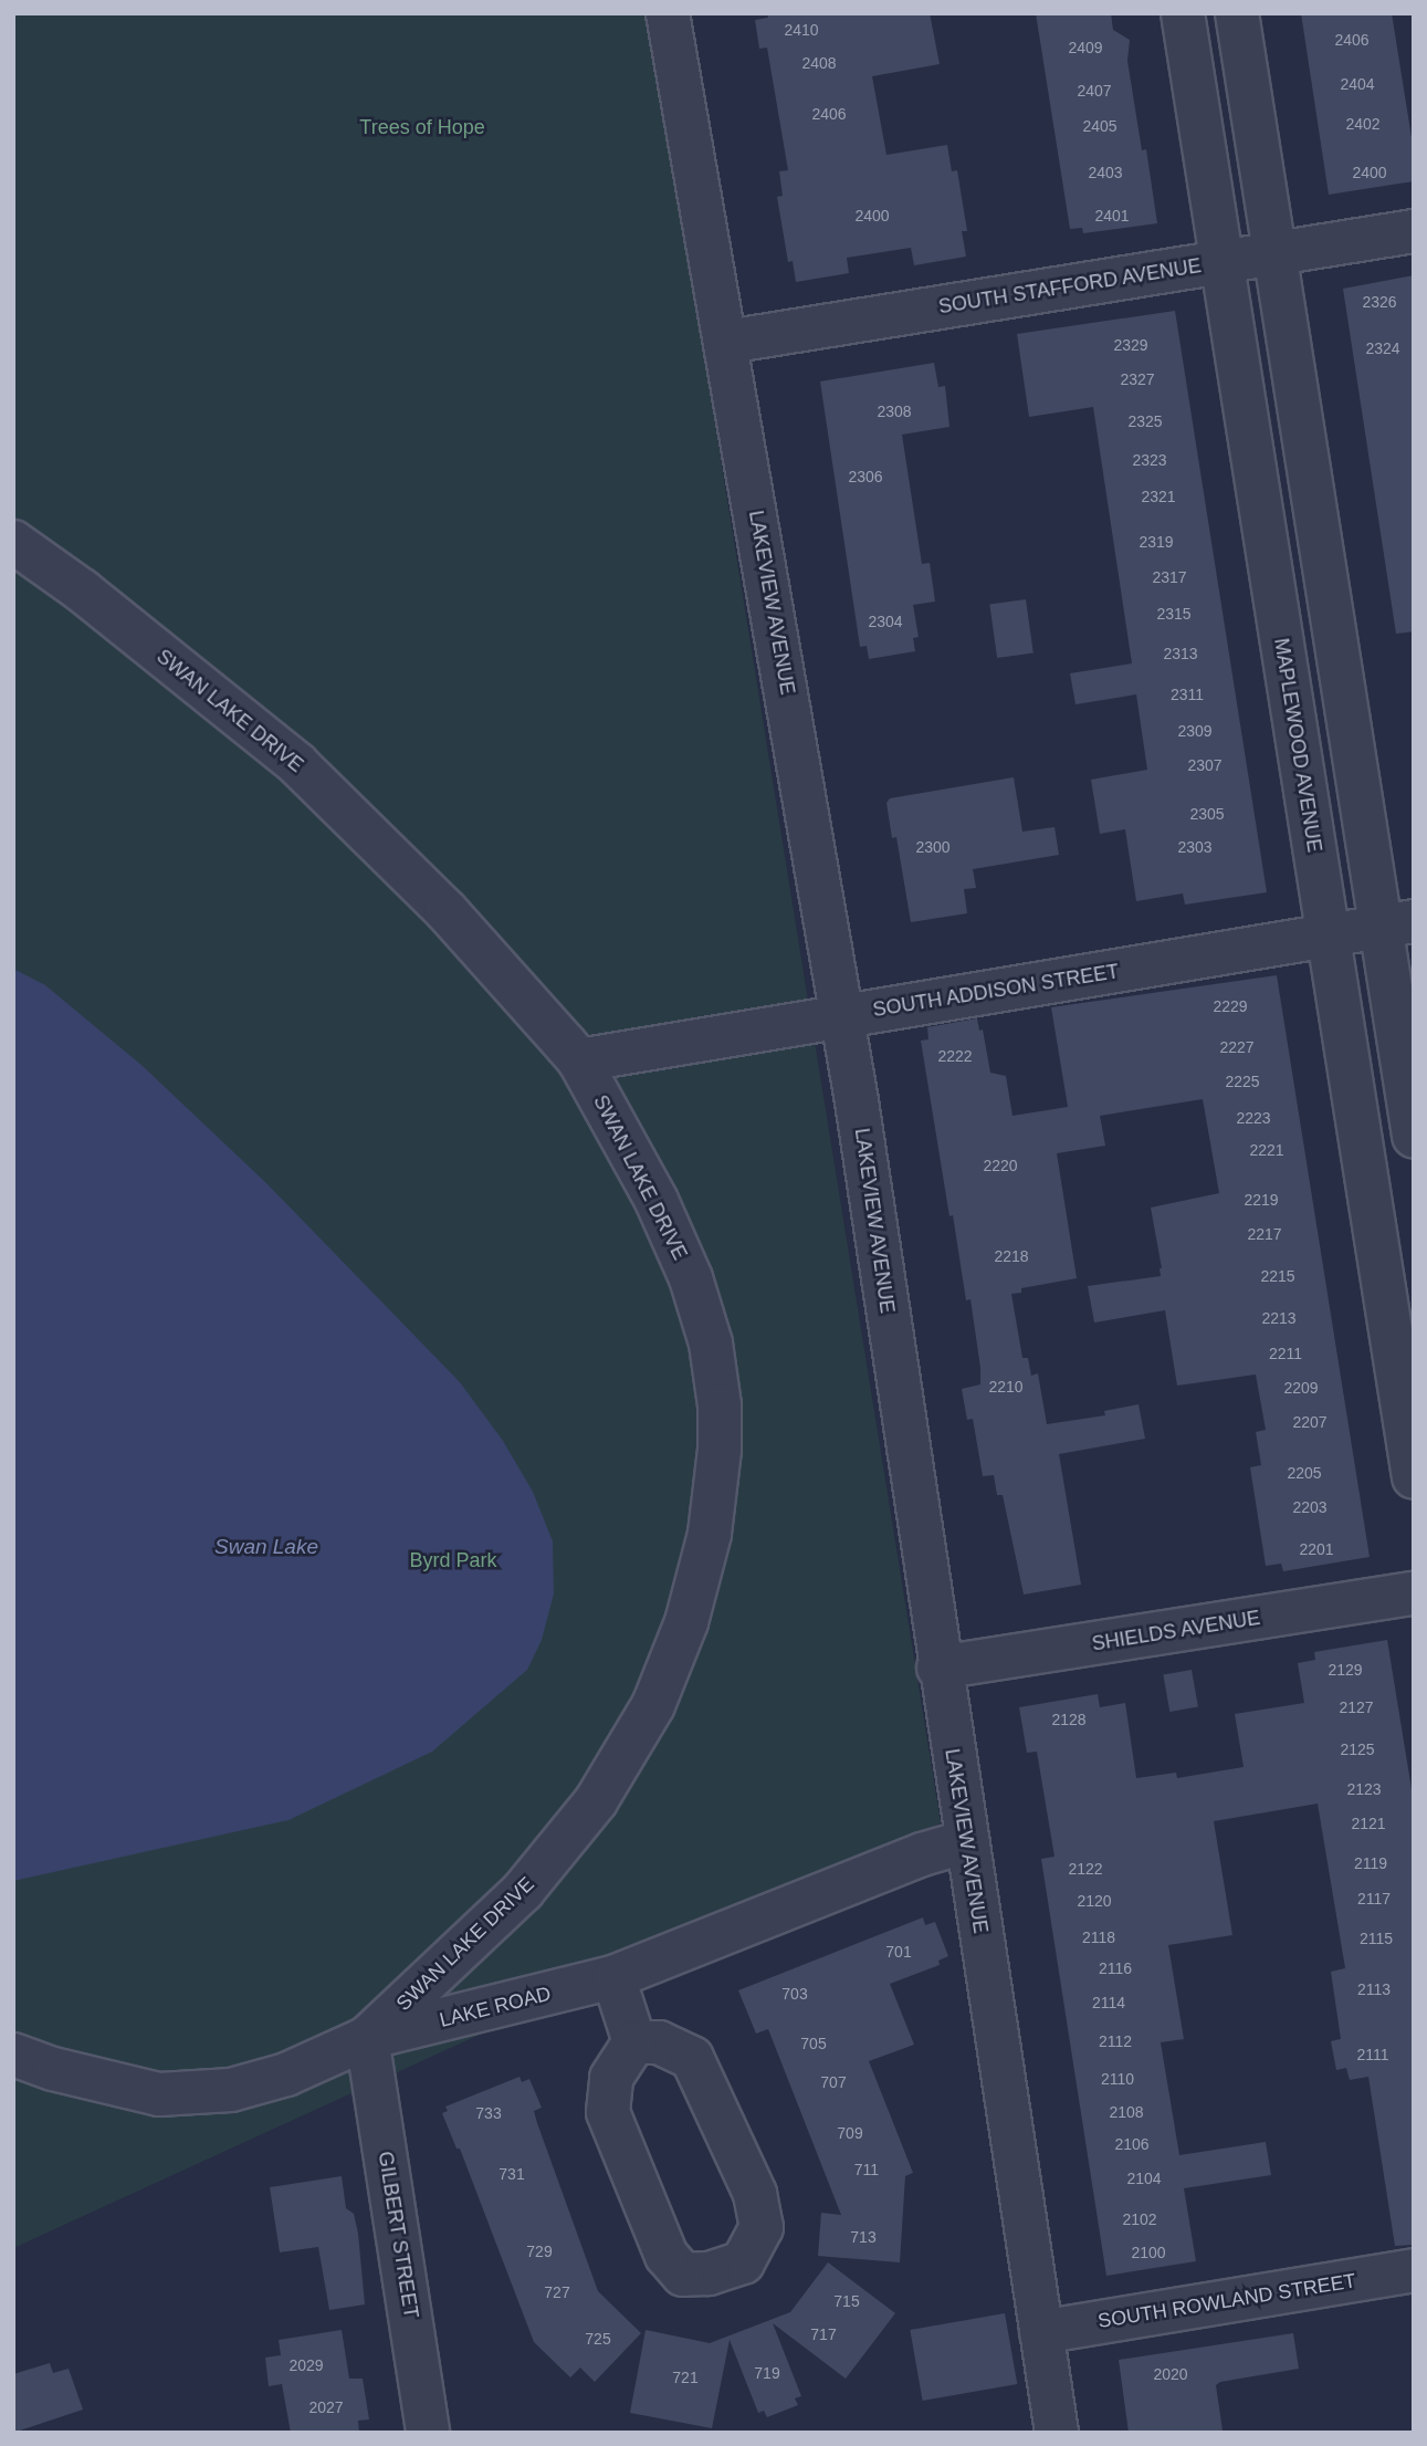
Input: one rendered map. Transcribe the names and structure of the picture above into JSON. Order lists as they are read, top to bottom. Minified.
{"streets":{"street":["SOUTH STAFFORD AVENUE","LAKEVIEW AVENUE","SWAN LAKE DRIVE","MAPLEWOOD AVENUE","SOUTH ADDISON STREET","SHIELDS AVENUE","LAKE ROAD","GILBERT STREET","SOUTH ROWLAND STREET"]},"crossings":[["SOUTH STAFFORD AVENUE","LAKEVIEW AVENUE"],["SOUTH STAFFORD AVENUE","MAPLEWOOD AVENUE"],["LAKEVIEW AVENUE","SOUTH ADDISON STREET"],["LAKEVIEW AVENUE","SHIELDS AVENUE"],["LAKEVIEW AVENUE","LAKE ROAD"],["LAKEVIEW AVENUE","SOUTH ROWLAND STREET"],["SWAN LAKE DRIVE","SOUTH ADDISON STREET"],["SWAN LAKE DRIVE","LAKE ROAD"],["SWAN LAKE DRIVE","GILBERT STREET"],["MAPLEWOOD AVENUE","SOUTH ADDISON STREET"],["LAKE ROAD","GILBERT STREET"]],"water":["Swan Lake"],"parks":["Trees of Hope","Byrd Park"],"house_numbers":["2410","2406","2409","2408","2404","2407","2406","2402","2405","2403","2400","2400","2401","2326","2329","2324","2327","2308","2325","2323","2306","2321","2319","2317","2315","2304","2313","2311","2309","2307","2305","2300","2303","2229","2227","2222","2225","2223","2221","2220","2219","2217","2218","2215","2213","2211","2210","2209","2207","2205","2203","2201","2129","2127","2128","2125","2123","2121","2119","2122","2117","2120","2118","2115","701","2116","2113","703","2114","2112","705","2111","2110","707","2108","733","709","2106","711","731","2104","2102","713","729","2100","727","715","717","725","2029","719","2020","721","2027"]}
